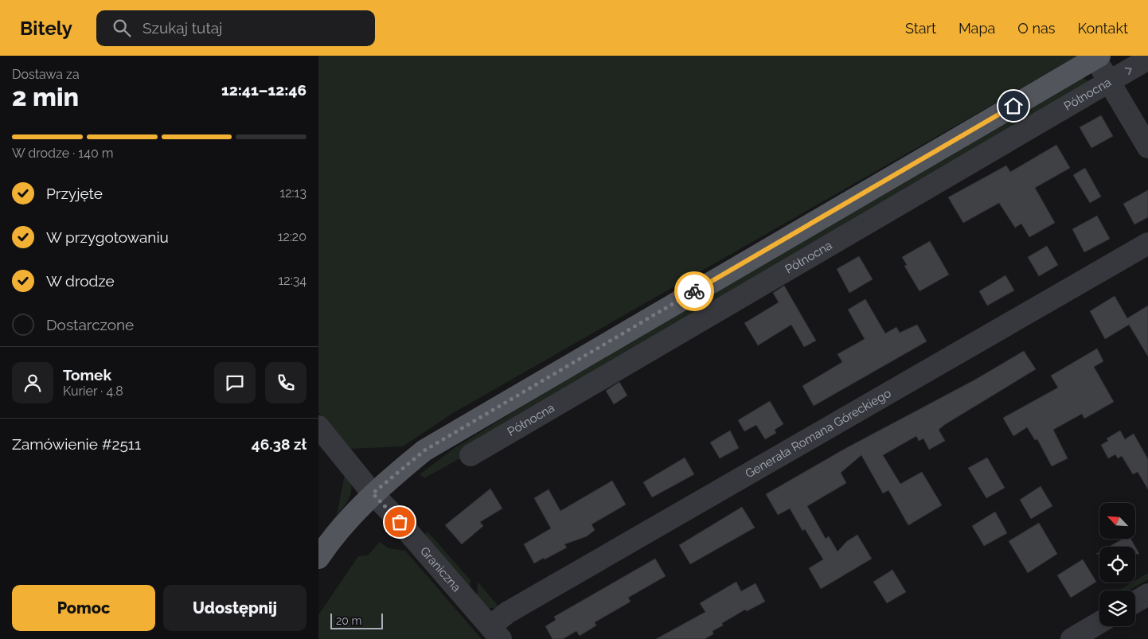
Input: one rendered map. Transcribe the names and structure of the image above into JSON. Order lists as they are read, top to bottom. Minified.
{"streets":{"street":["Północna","Generała Romana Góreckiego","Graniczna"]},"crossings":[["Generała Romana Góreckiego","Graniczna"]],"scale_bar":"20 m","north":"top left","page":{"header":"Bitely","search":"Szukaj tutaj","nav":["Start","Mapa","O nas","Kontakt"],"heading":["2 min","Dostawa za","12:41–12:46"],"panel":["Tomek","Kurier · 4.8","Zamówienie #2511","46.38 zł"],"bar":"W drodze · 140 m","list":[["Przyjęte","12:13"],["W przygotowaniu","12:20"],["W drodze","12:34"],"Dostarczone"],"buttons":["Pomoc","Udostępnij"],"scale":"20 m"}}
